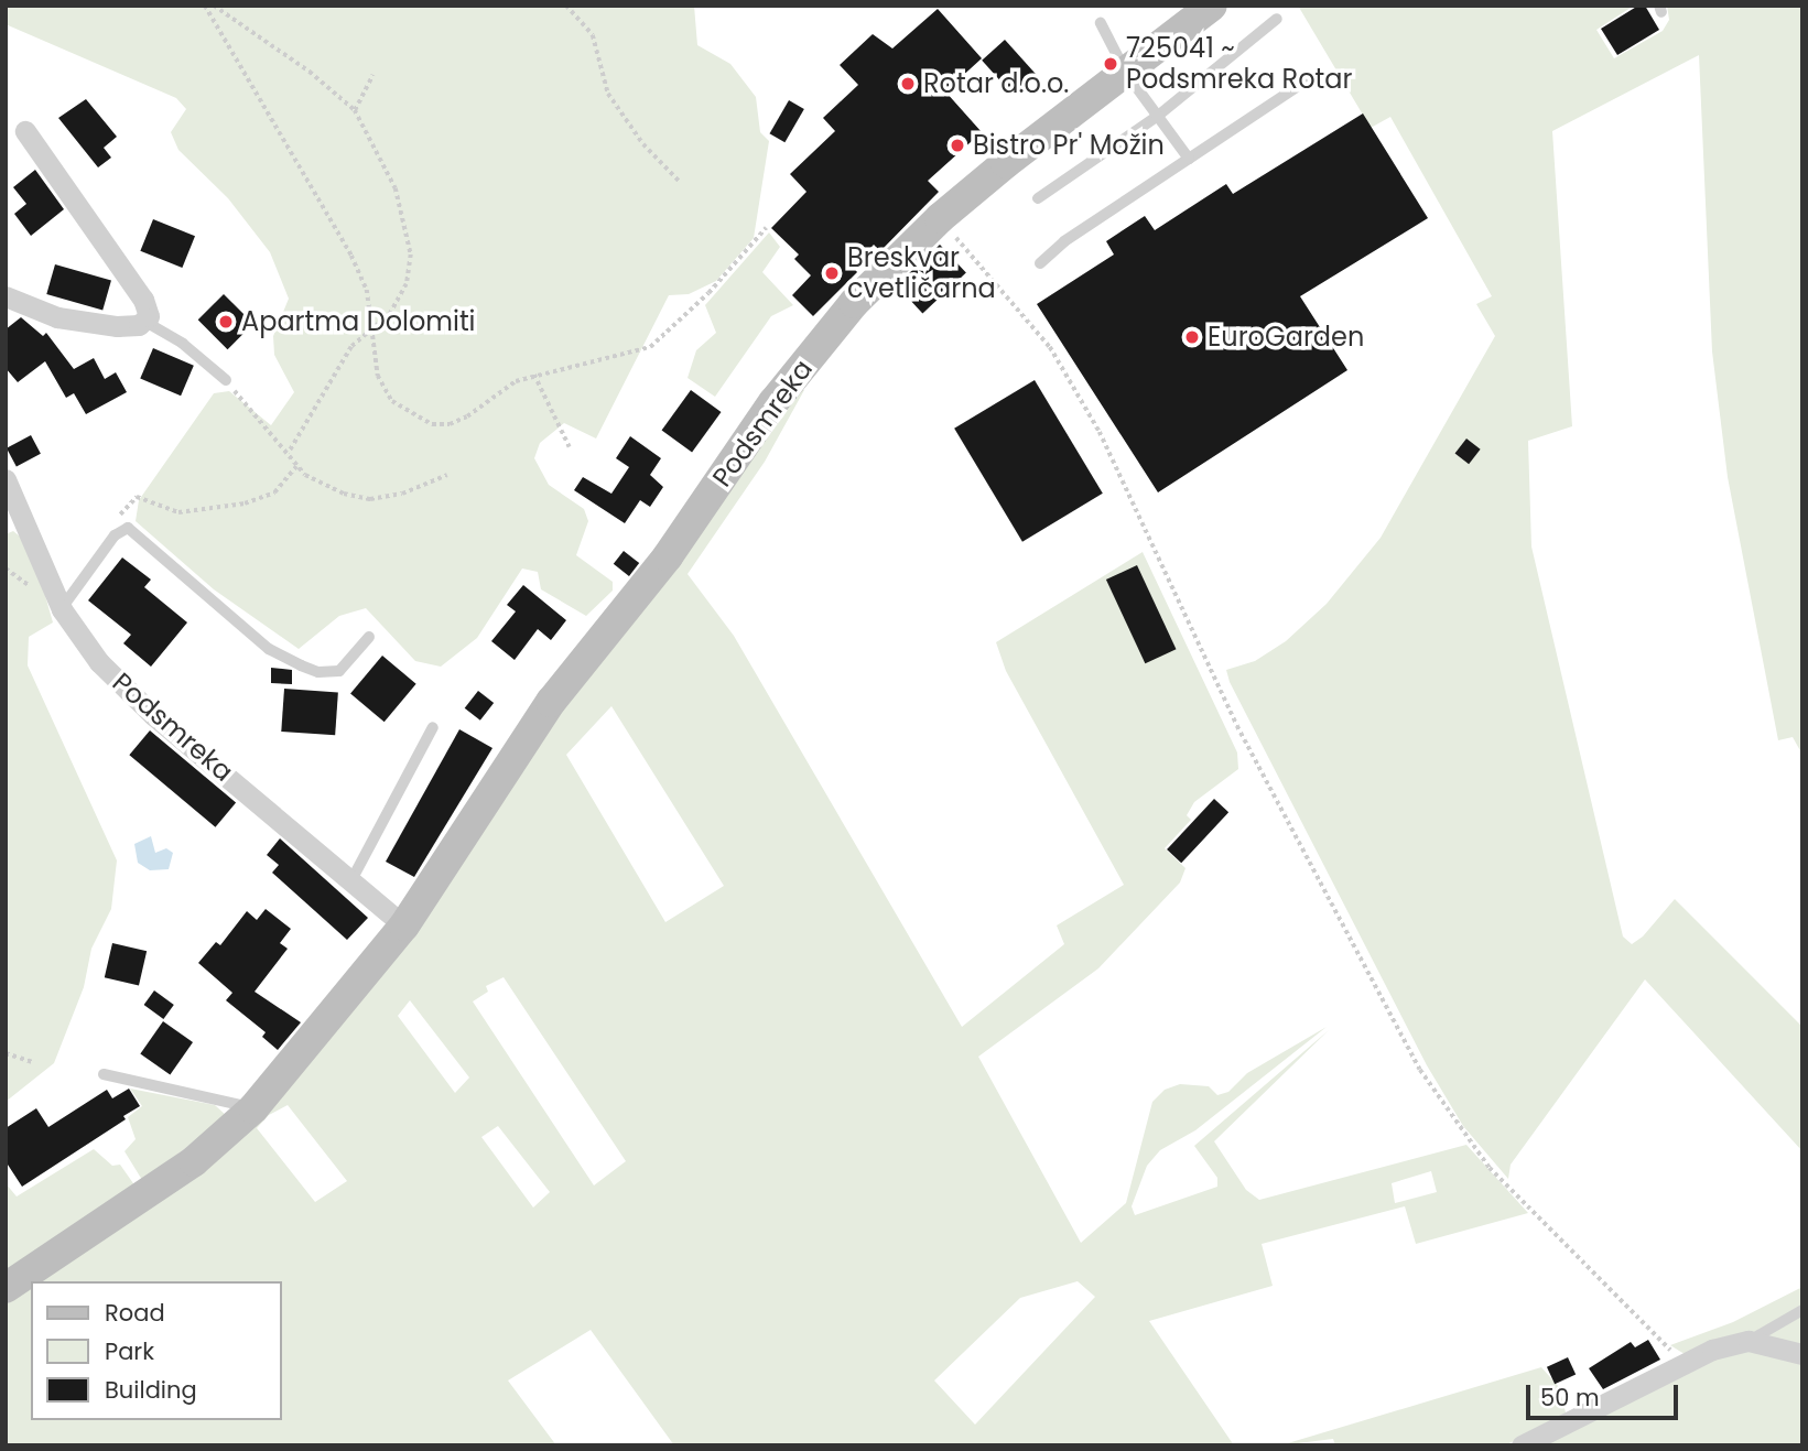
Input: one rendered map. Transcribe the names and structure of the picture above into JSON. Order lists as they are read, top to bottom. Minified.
{"streets":{"street":["Podsmreka"]},"places":["725041 ~ Podsmreka Rotar","Rotar d.o.o.","Bistro Pr' Možin","Breskvar cvetličarna","Apartma Dolomiti","EuroGarden"],"legend":["Road","Park","Building"],"scale_bar":"50 m"}
